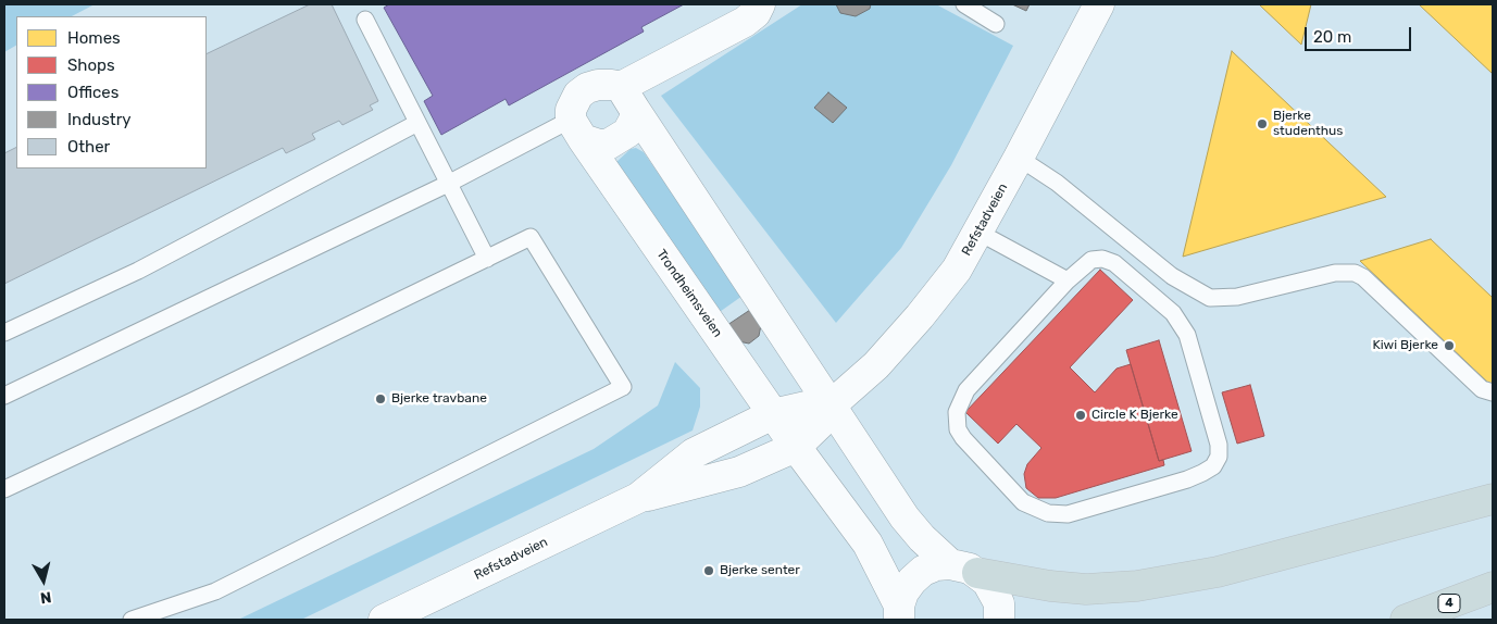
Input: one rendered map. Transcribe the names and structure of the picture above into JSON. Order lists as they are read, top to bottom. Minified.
{"streets":{"highway":["4"],"street":["Refstadveien","Trondheimsveien"]},"crossings":[["Refstadveien","Trondheimsveien"]],"places":["Bjerke studenthus","Kiwi Bjerke","Bjerke travbane","Circle K Bjerke","Bjerke senter"],"legend":["Homes","Shops","Offices","Industry","Other"],"scale_bar":"20 m","north":"bottom"}
